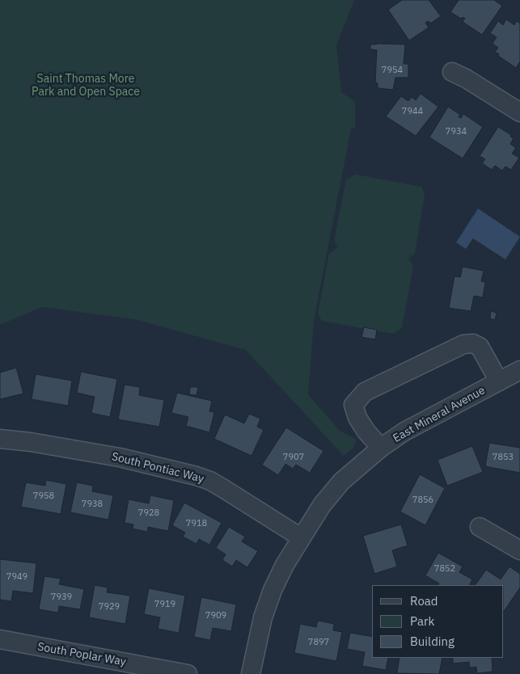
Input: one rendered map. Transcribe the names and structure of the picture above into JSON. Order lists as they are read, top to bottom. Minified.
{"streets":{"street":["East Mineral Avenue","South Pontiac Way","South Poplar Way"]},"crossings":[["East Mineral Avenue","South Pontiac Way"]],"parks":["Saint Thomas More Park and Open Space"],"house_numbers":["7954","7944","7934","7907","7853","7958","7856","7938","7928","7918","7852","7949","7939","7919","7929","7909","7897"],"legend":["Road","Park","Building"]}
